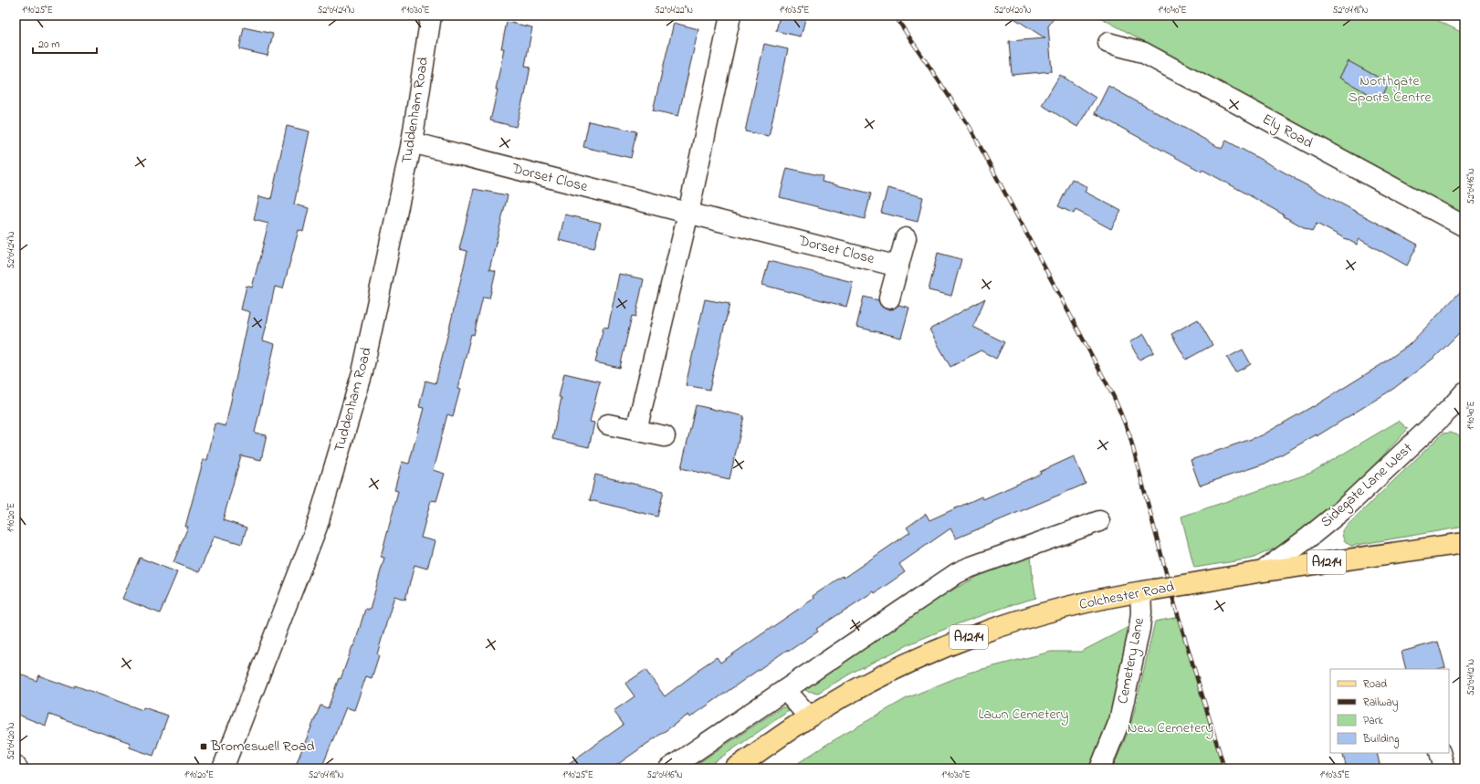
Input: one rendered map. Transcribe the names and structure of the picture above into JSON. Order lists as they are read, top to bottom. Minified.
{"streets":{"main road":["A1214","Colchester Road"],"street":["Tuddenham Road","Ely Road","Dorset Close","Sidegate Lane West","Cemetery Lane"]},"crossings":[["Tuddenham Road","Dorset Close"],["Sidegate Lane West","Colchester Road"],["Colchester Road","Cemetery Lane"]],"parks":["Northgate Sports Centre","Lawn Cemetery","New Cemetery"],"places":{"transit":["Bromeswell Road"]},"legend":["Road","Railway","Park","Building"],"scale_bar":"20 m","coordinates":["1°10'25\"E","52°04'24\"N","1°10'30\"E","52°04'22\"N","1°10'35\"E","52°04'20\"N","1°10'40\"E","52°04'18\"N","52°04'16\"N","1°10'20\"E","52°04'12\"N"]}
